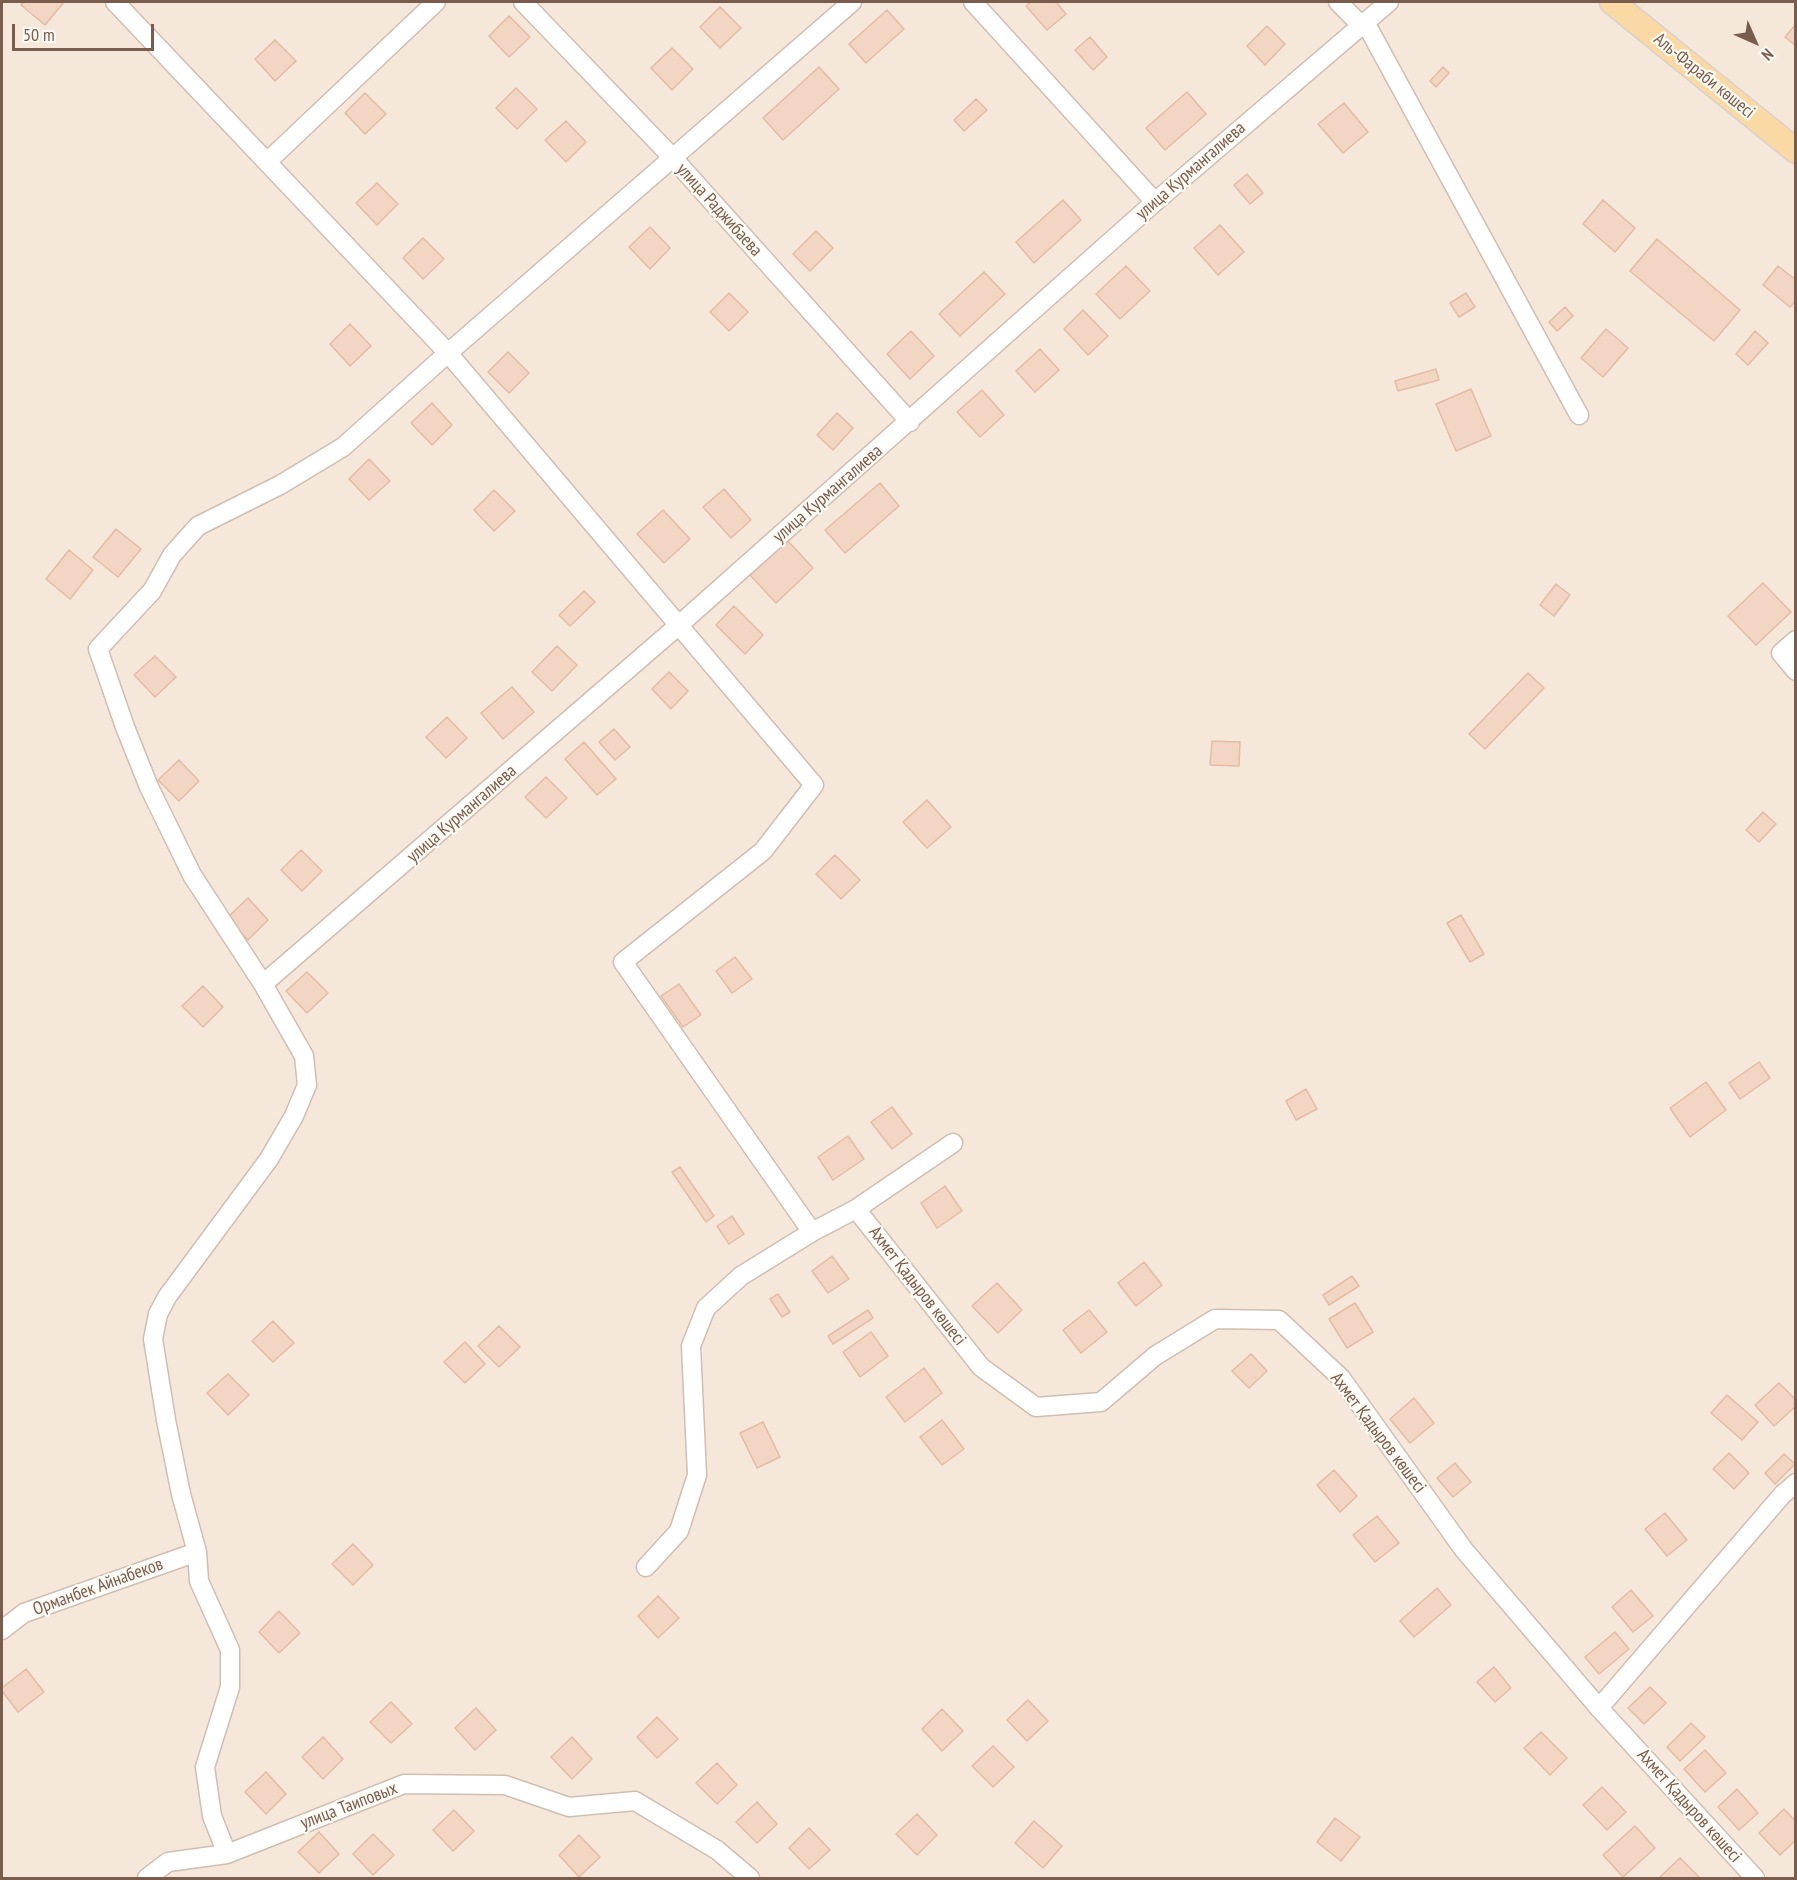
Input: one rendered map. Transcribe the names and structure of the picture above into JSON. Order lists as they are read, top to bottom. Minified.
{"streets":{"main road":["Аль-Фараби көшесі"],"street":["улица Курмангалиева","улица Раджибаева","Ахмет Қадыров көшесі","Орманбек Айнабеков","улица Таиповых"]},"crossings":[["улица Курмангалиева","улица Раджибаева"]],"scale_bar":"50 m","north":"bottom right"}
